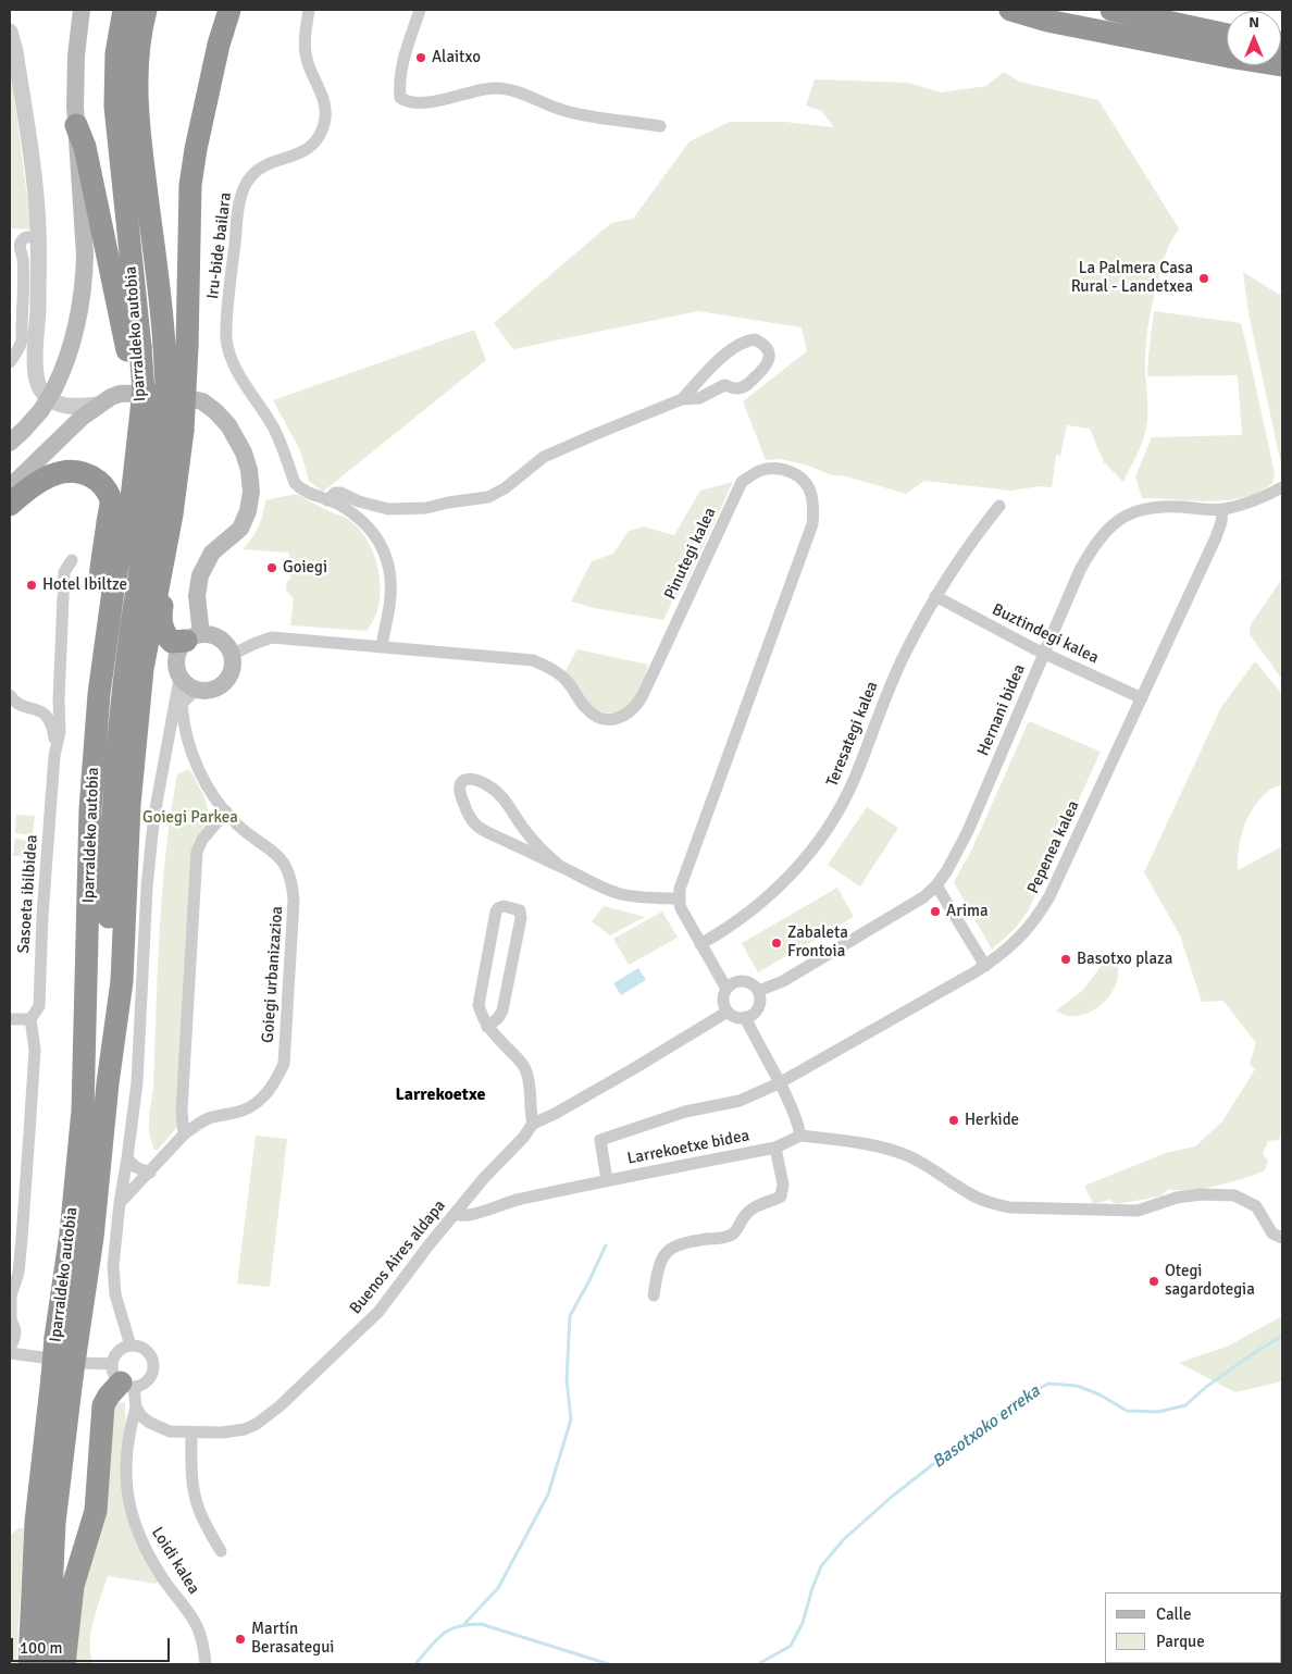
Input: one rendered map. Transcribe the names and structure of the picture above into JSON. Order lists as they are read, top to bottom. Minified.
{"streets":{"highway":["Iparraldeko autobia"],"street":["Iru-bide bailara","Pinutegi kalea","Buztindegi kalea","Hernani bidea","Teresategi kalea","Pepenea kalea","Sasoeta ibilbidea","Goiegi urbanizazioa","Larrekoetxe bidea","Buenos Aires aldapa","Loidi kalea"]},"crossings":[["Iru-bide bailara","Pinutegi kalea"],["Buztindegi kalea","Hernani bidea"],["Buztindegi kalea","Teresategi kalea"],["Buztindegi kalea","Pepenea kalea"],["Hernani bidea","Pepenea kalea"],["Hernani bidea","Buenos Aires aldapa"],["Pepenea kalea","Larrekoetxe bidea"],["Larrekoetxe bidea","Buenos Aires aldapa"]],"districts":["Larrekoetxe"],"water":["Basotxoko erreka"],"parks":["Goiegi Parkea"],"places":["Alaitxo","La Palmera Casa Rural - Landetxea","Goiegi","Hotel Ibiltze","Arima","Zabaleta Frontoia","Basotxo plaza","Herkide","Otegi sagardotegia","Martín Berasategui"],"legend":["Calle","Parque"],"scale_bar":"100 m","north":"top"}
